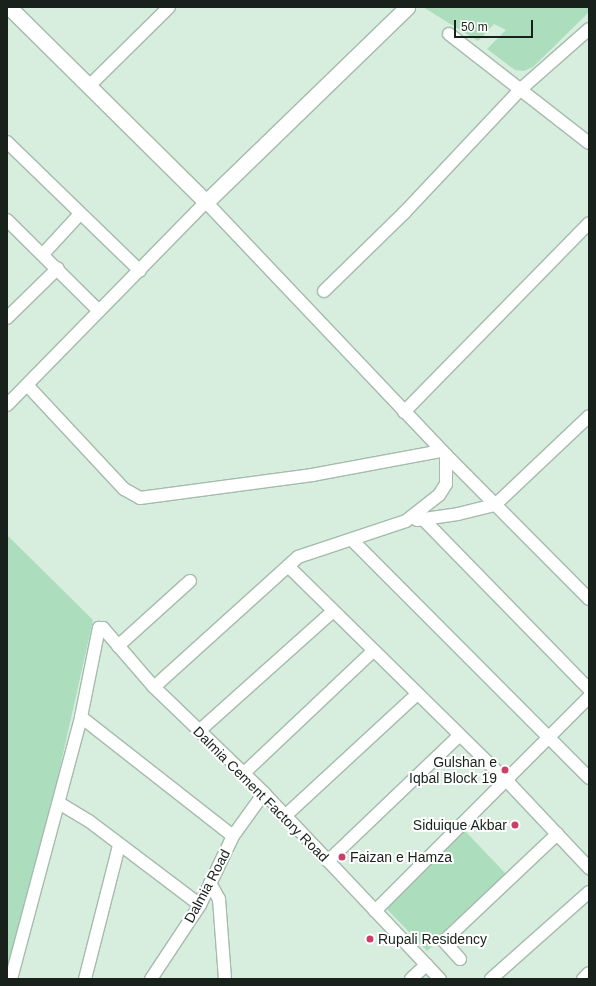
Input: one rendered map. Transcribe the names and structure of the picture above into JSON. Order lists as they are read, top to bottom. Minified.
{"streets":{"street":["Dalmia Cement Factory Road","Dalmia Road"]},"crossings":[["Dalmia Cement Factory Road","Dalmia Road"]],"places":["Gulshan e Iqbal Block 19","Siduique Akbar","Faizan e Hamza","Rupali Residency"],"scale_bar":"50 m"}
